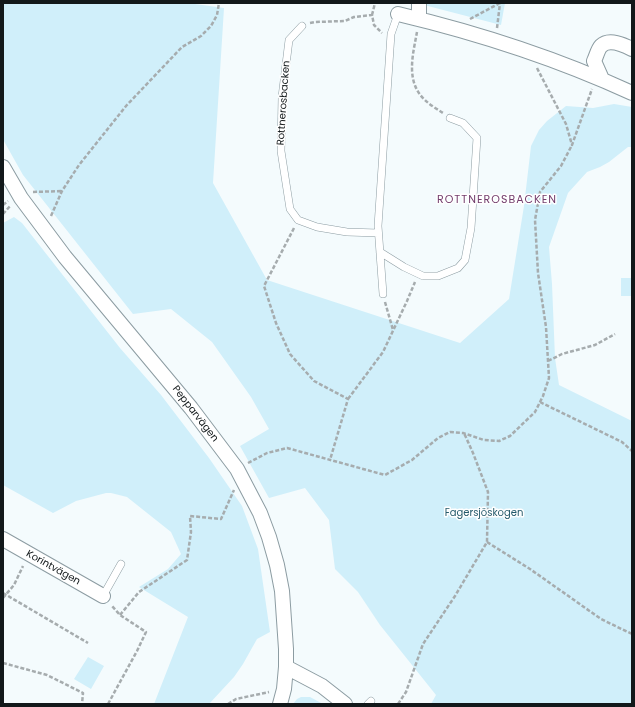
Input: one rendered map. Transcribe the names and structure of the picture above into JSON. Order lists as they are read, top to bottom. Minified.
{"streets":{"street":["Pepparvägen","Korintvägen"],"lane":["Rottnerosbacken"]},"districts":["ROTTNEROSBACKEN"],"parks":["Fagersjöskogen"]}
